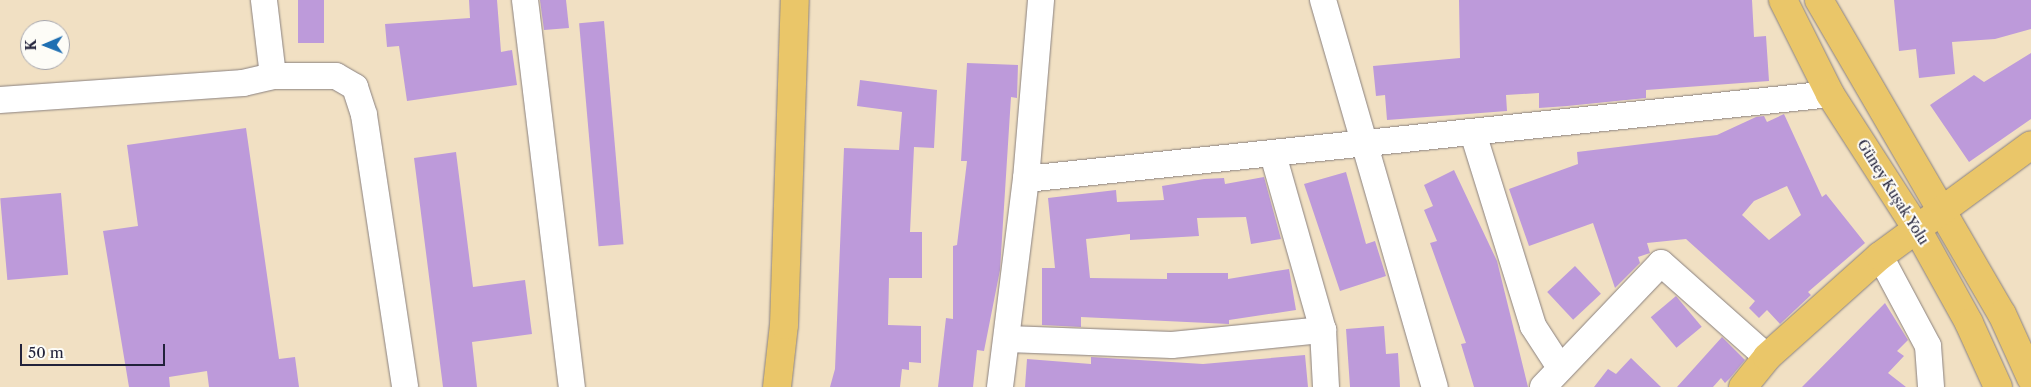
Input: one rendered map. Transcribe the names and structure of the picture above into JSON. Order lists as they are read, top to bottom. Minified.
{"streets":{"main road":["Güney Kuşak Yolu"]},"scale_bar":"50 m","north":"left"}
